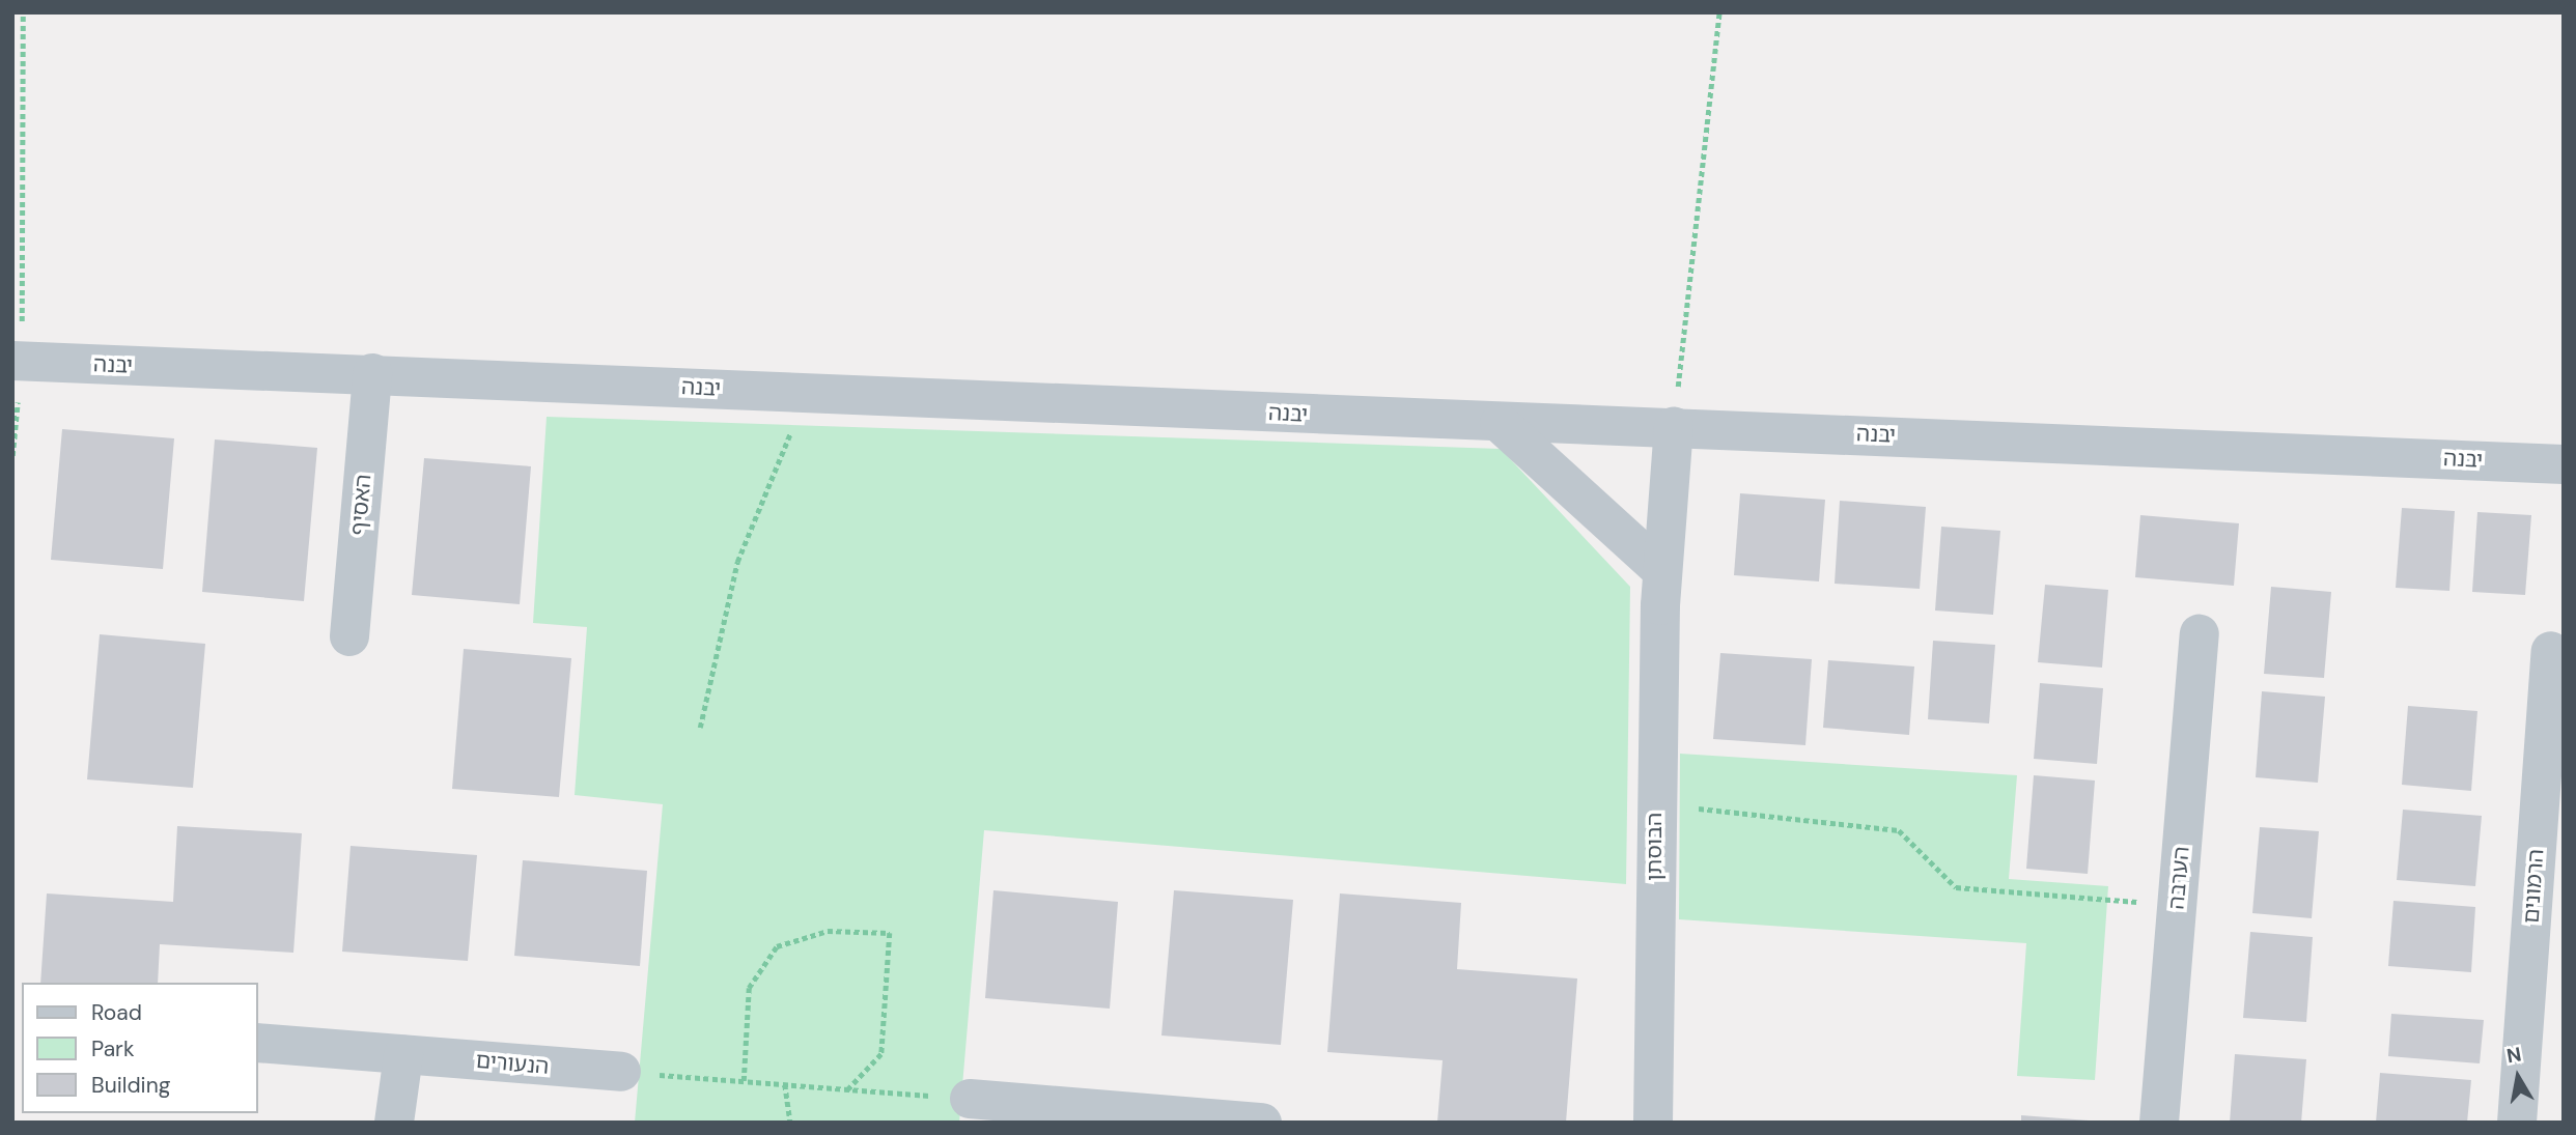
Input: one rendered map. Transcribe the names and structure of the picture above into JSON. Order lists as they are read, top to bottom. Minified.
{"streets":{"street":["יבנה","האסיף","הבוסתן","הערבה","הרמונים","הנעורים"]},"crossings":[["יבנה","האסיף"],["יבנה","הבוסתן"]],"legend":["Road","Park","Building"],"north":"top"}
